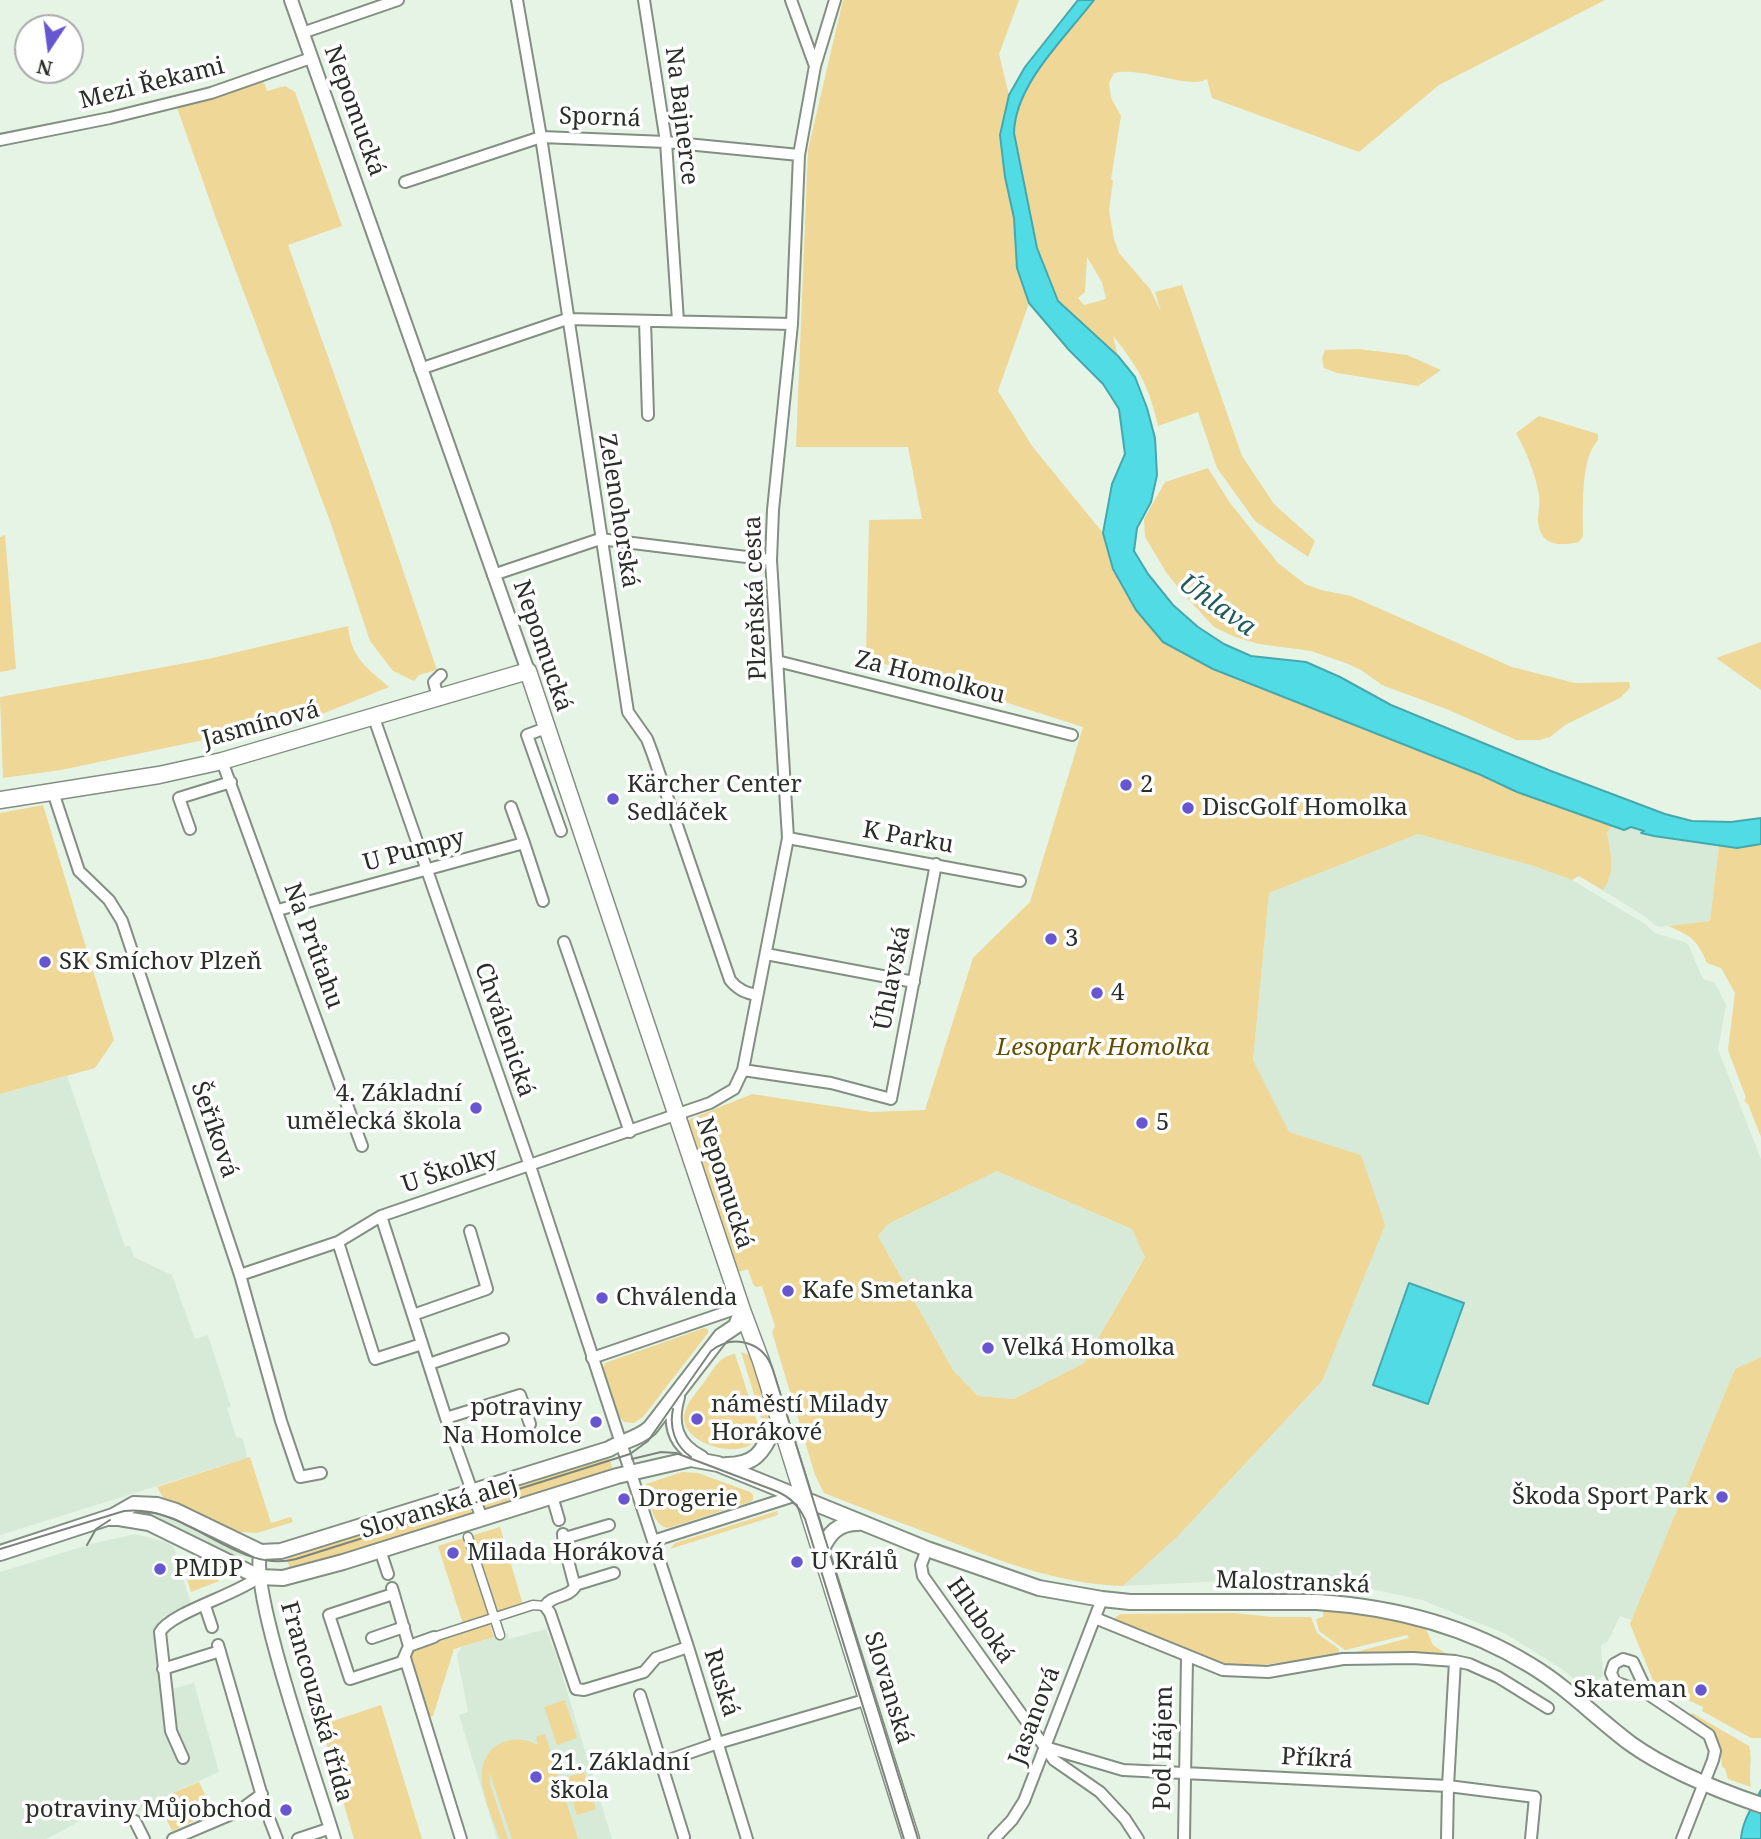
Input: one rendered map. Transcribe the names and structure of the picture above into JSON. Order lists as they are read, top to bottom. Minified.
{"streets":{"main road":["Nepomucká","Jasmínová","Slovanská alej","Malostranská","Slovanská"],"street":["Mezi Řekami","Na Bajnerce","Sporná","Zelenohorská","Plzeňská cesta","Za Homolkou","K Parku","U Pumpy","Na Průtahu","Úhlavská","Chválenická","Šeříková","U Školky","Hluboká","Ruská","Francouzská třída","Jasanová","Pod Hájem","Příkrá"]},"crossings":[["Mezi Řekami","Nepomucká"],["Nepomucká","Plzeňská cesta"],["Nepomucká","Jasmínová"],["Nepomucká","U Školky"],["Na Bajnerce","Sporná"],["Sporná","Zelenohorská"],["Sporná","Plzeňská cesta"],["Zelenohorská","Plzeňská cesta"],["Plzeňská cesta","Za Homolkou"],["Plzeňská cesta","K Parku"],["Plzeňská cesta","Úhlavská"],["Plzeňská cesta","U Školky"],["Jasmínová","Na Průtahu"],["Jasmínová","Chválenická"],["Jasmínová","Šeříková"],["K Parku","Úhlavská"],["U Pumpy","Na Průtahu"],["U Pumpy","Chválenická"],["Chválenická","U Školky"],["Šeříková","U Školky"],["Slovanská alej","Francouzská třída"],["Malostranská","Hluboká"],["Malostranská","Slovanská"],["Malostranská","Jasanová"],["Hluboká","Jasanová"],["Pod Hájem","Příkrá"]],"water":["Úhlava"],"parks":["Lesopark Homolka"],"places":["2","Kärcher Center Sedláček","DiscGolf Homolka","3","SK Smíchov Plzeň","4","4. Základní umělecká škola","5","Kafe Smetanka","Chválenda","Velká Homolka","náměstí Milady Horákové","potraviny Na Homolce","Škoda Sport Park","Drogerie","Milada Horáková","U Králů","PMDP","Skateman","21. Základní škola","potraviny Můjobchod"],"north":"bottom"}
